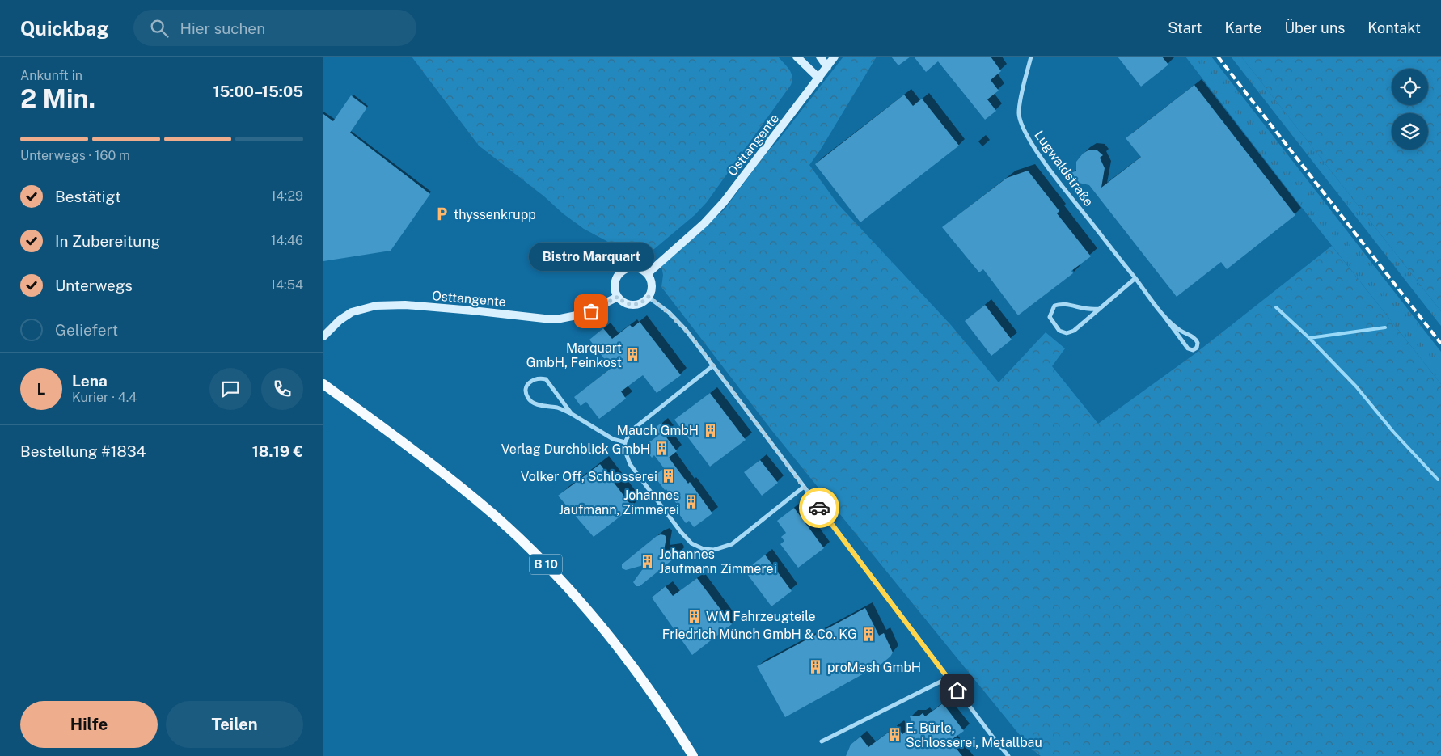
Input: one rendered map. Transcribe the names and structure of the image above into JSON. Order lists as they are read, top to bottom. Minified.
{"streets":{"main road":["Osttangente","B 10"],"street":["Lugwaldstraße"]},"places":{"parking":["thyssenkrupp"],"other":["Bistro Marquart"],"building":["Marquart GmbH, Feinkost","Mauch GmbH","Verlag Durchblick GmbH","Volker Off, Schlosserei","Johannes Jaufmann, Zimmerei","Johannes Jaufmann Zimmerei","WM Fahrzeugteile","Friedrich Münch GmbH & Co. KG","proMesh GmbH","E. Bürle, Schlosserei, Metallbau"]},"page":{"header":"Quickbag","search":"Hier suchen","nav":["Start","Karte","Über uns","Kontakt"],"heading":["2 Min.","Ankunft in","15:00–15:05"],"panel":["Lena","Kurier · 4.4","Bestellung #1834","18.19 €"],"bar":"Unterwegs · 160 m","list":[["Bestätigt","14:29"],["In Zubereitung","14:46"],["Unterwegs","14:54"],"Geliefert"],"bubble":"Bistro Marquart","round":"L","buttons":["Hilfe","Teilen"]}}
